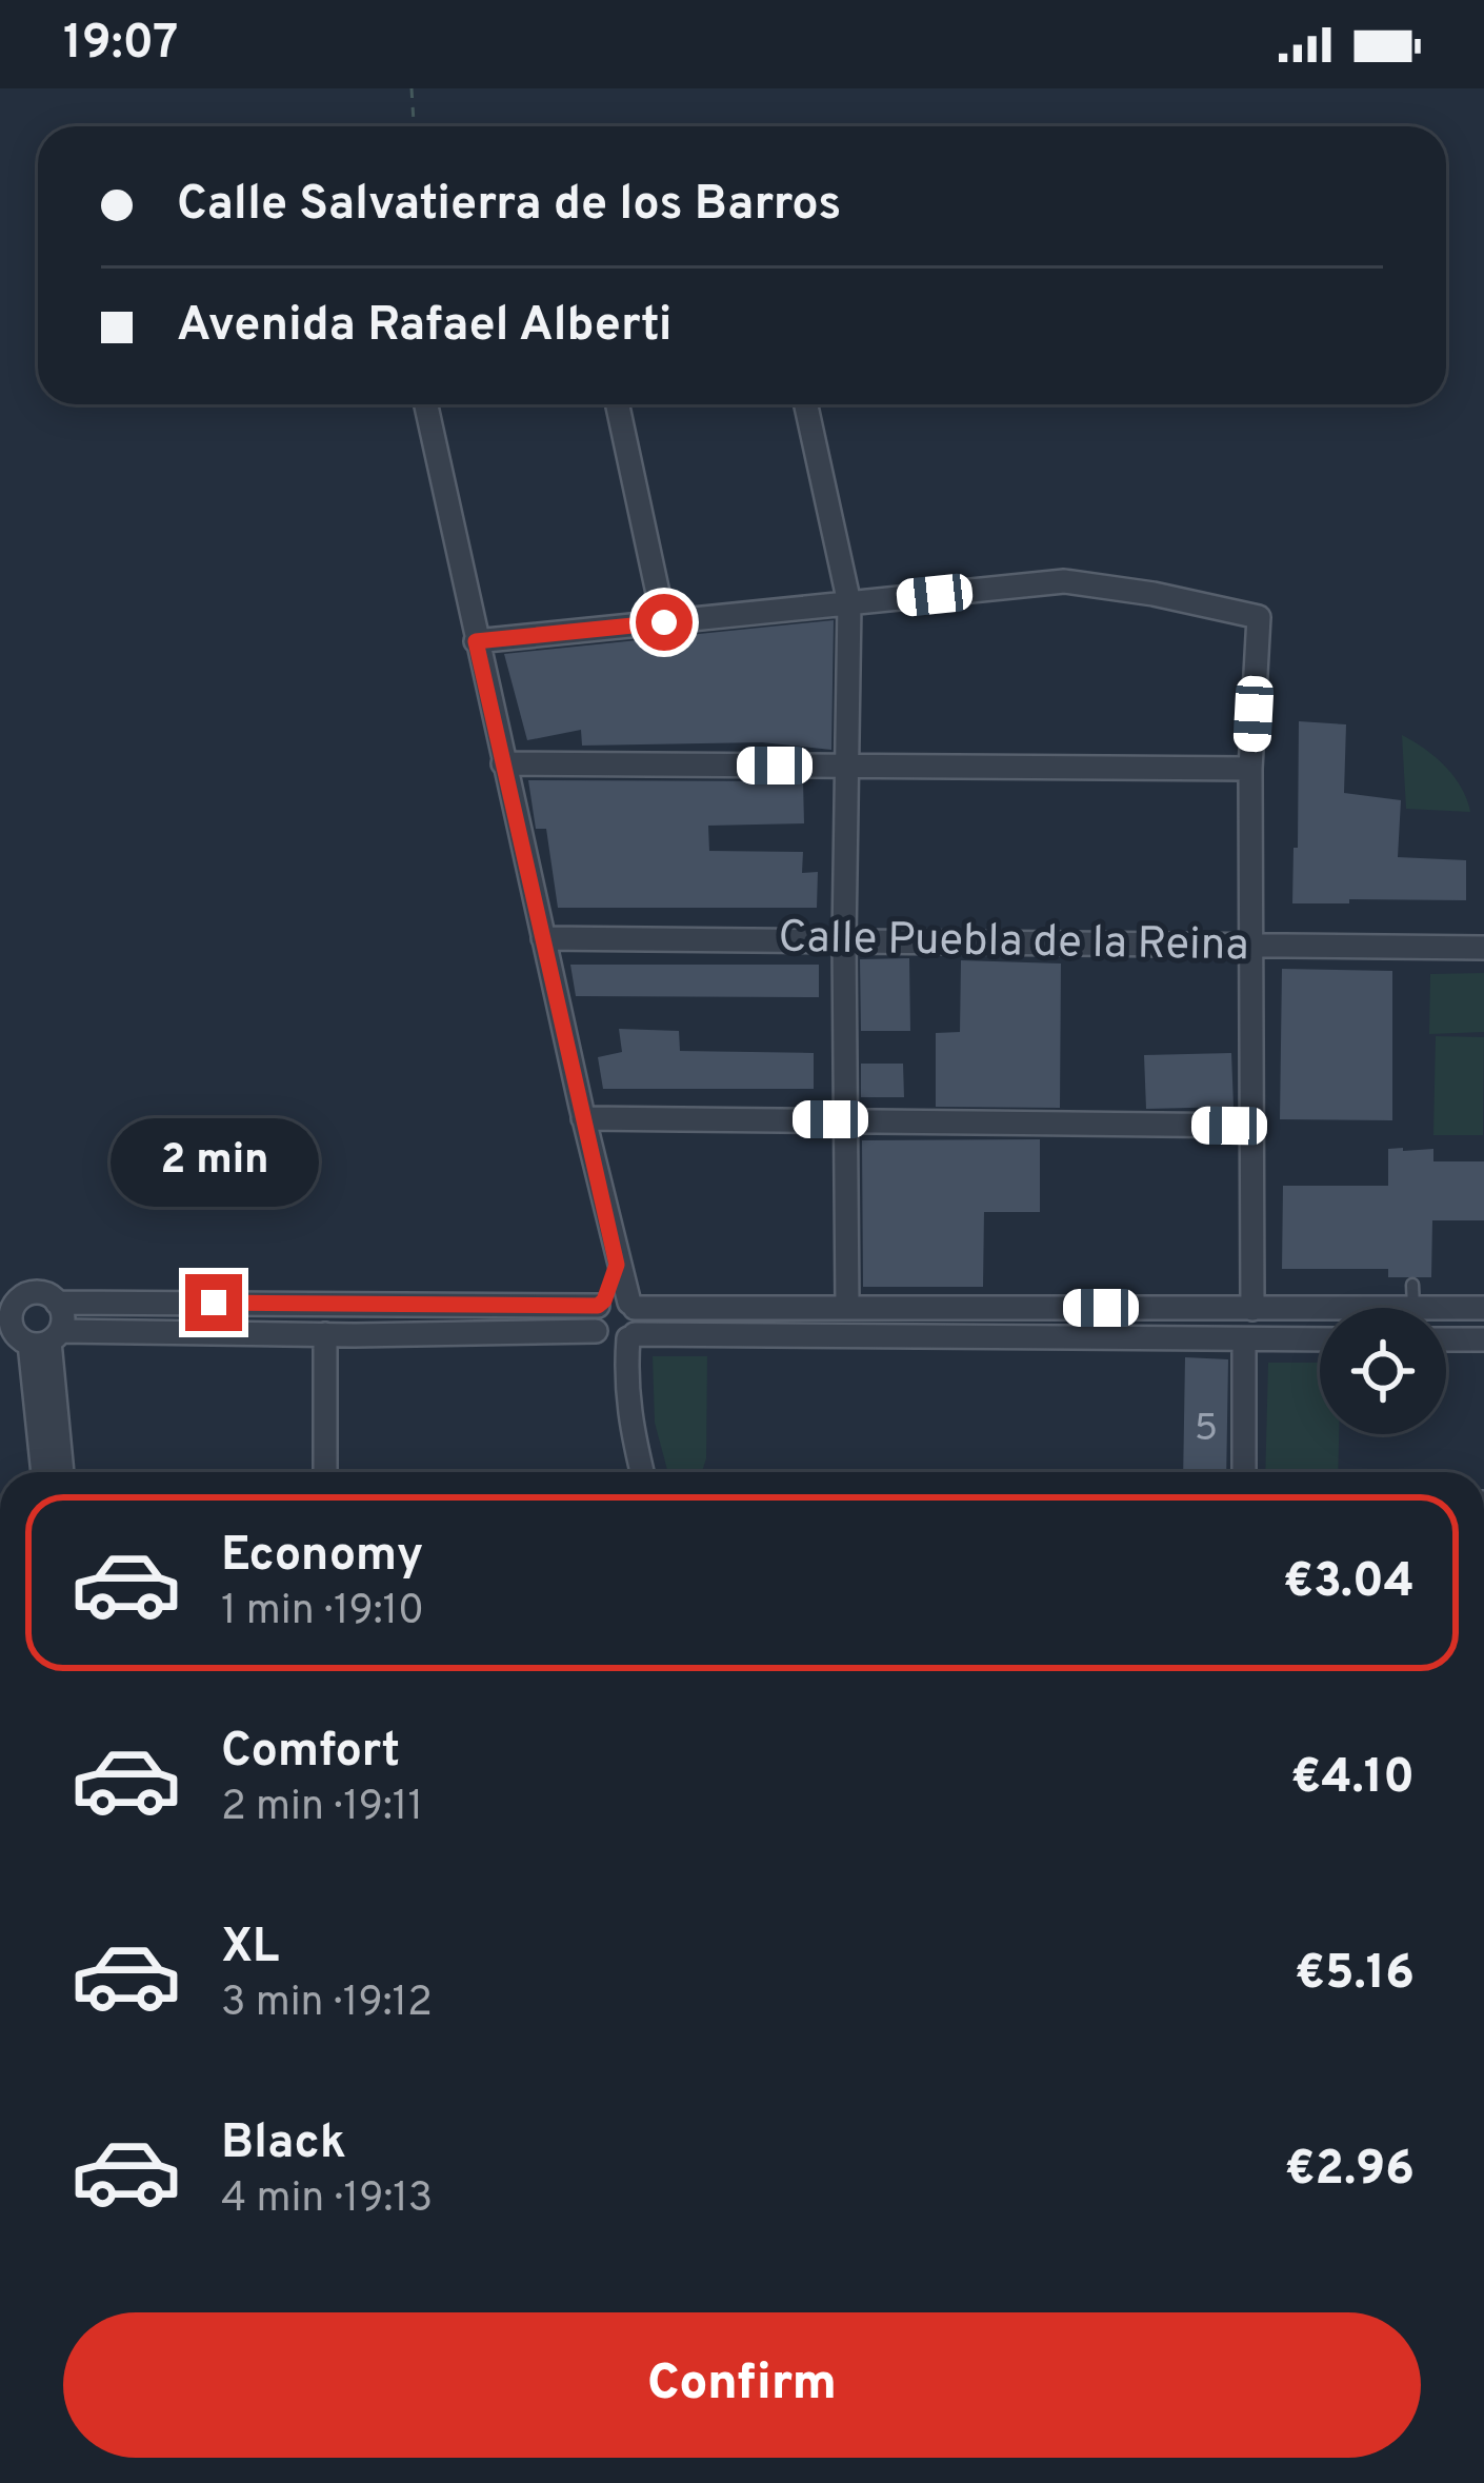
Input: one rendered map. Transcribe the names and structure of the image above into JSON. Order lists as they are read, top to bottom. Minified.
{"streets":{"street":["Calle Puebla de la Reina"]},"house_numbers":["5"],"page":{"status":"19:07","banner":["Calle Salvatierra de los Barros","Avenida Rafael Alberti"],"bubble":"2 min","list":[{"name":"Economy","note":"1 min · 19:10","value":"€3.04"},{"name":"Comfort","note":"2 min · 19:11","value":"€4.10"},{"name":"XL","note":"3 min · 19:12","value":"€5.16"},{"name":"Black","note":"4 min · 19:13","value":"€2.96"}],"buttons":"Confirm"}}
